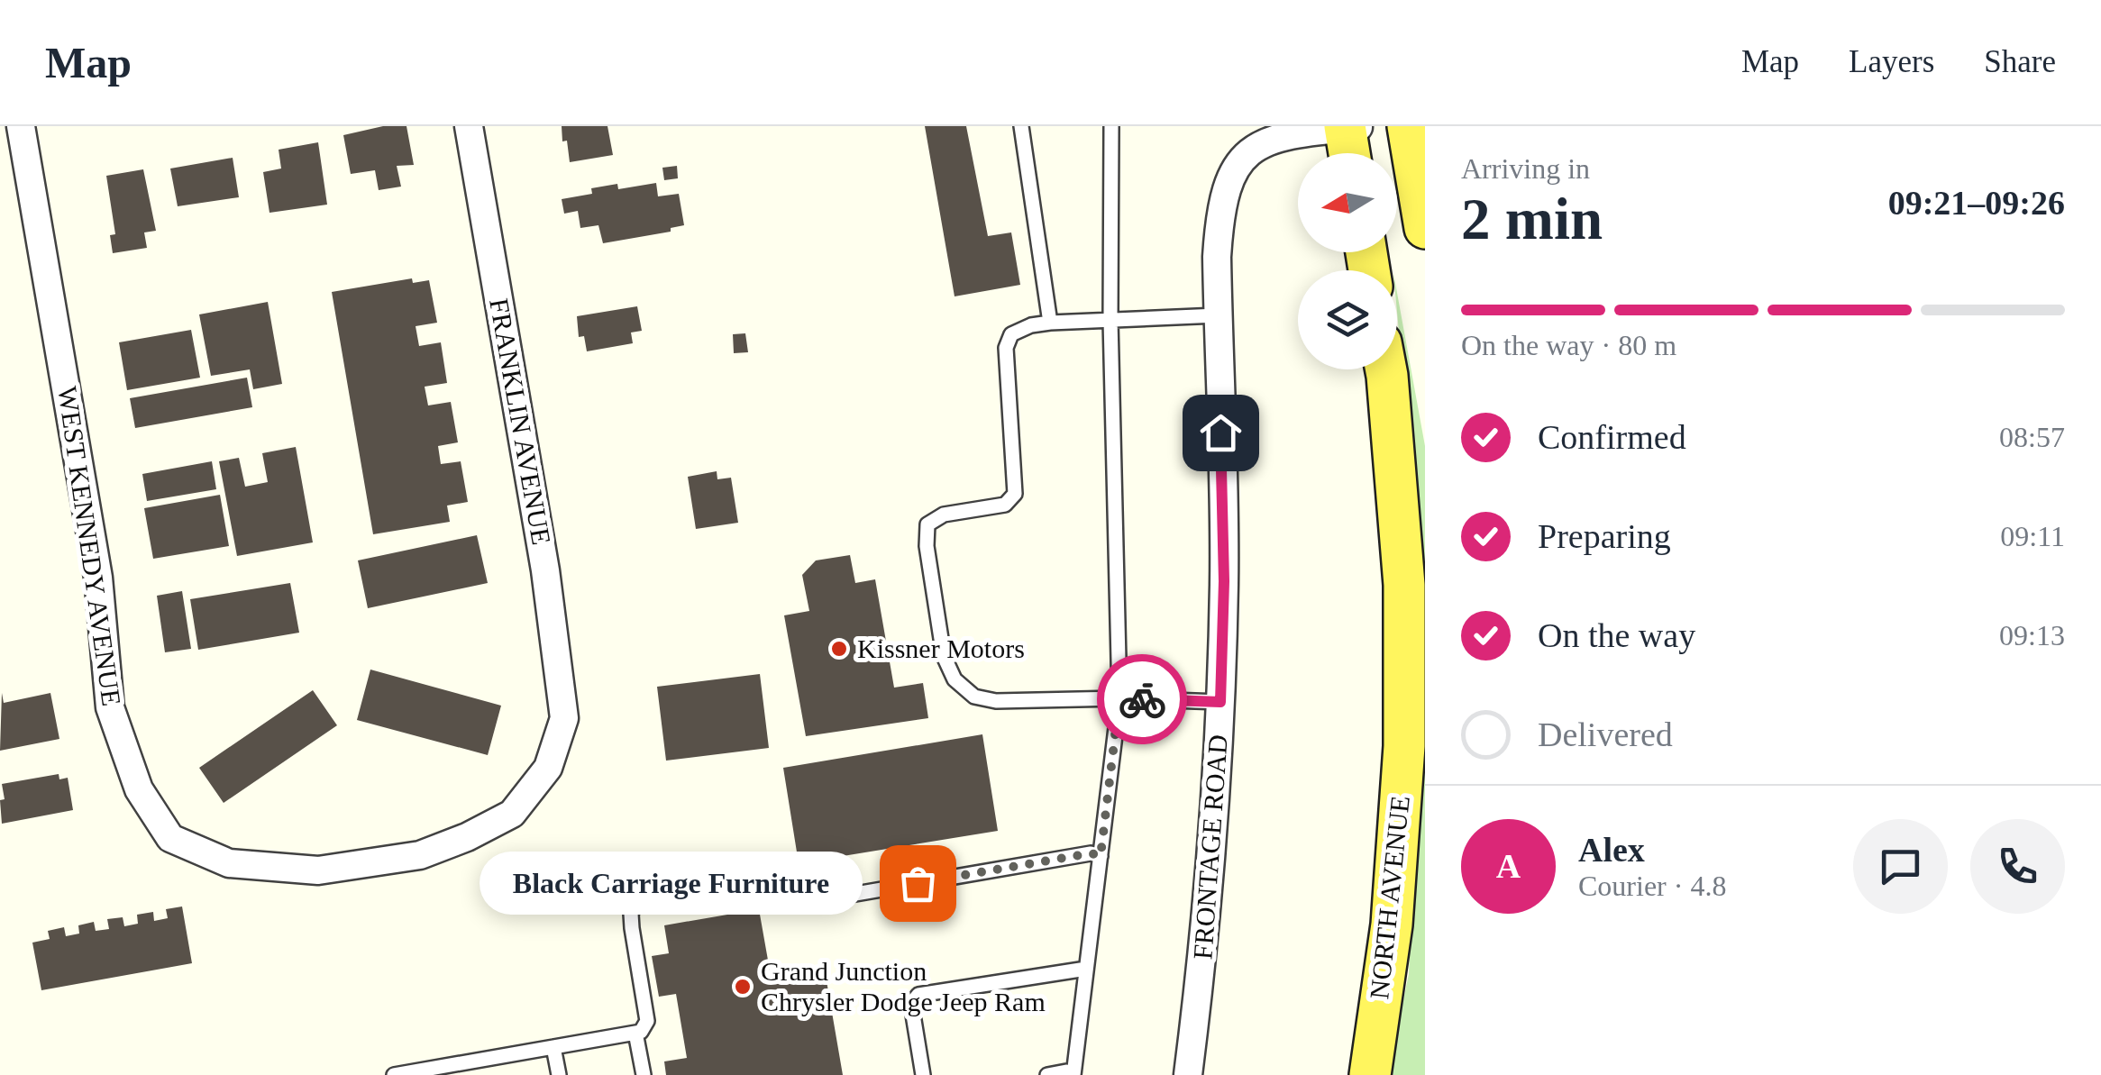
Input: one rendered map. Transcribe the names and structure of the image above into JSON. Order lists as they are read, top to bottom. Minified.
{"streets":{"main road":["NORTH AVENUE"],"street":["FRANKLIN AVENUE","WEST KENNEDY AVENUE","FRONTAGE ROAD"]},"crossings":[["FRANKLIN AVENUE","WEST KENNEDY AVENUE"]],"places":["Kissner Motors","Black Carriage Furniture","Grand Junction Chrysler Dodge Jeep Ram"],"north":"left","page":{"header":"Map","nav":["Map","Layers","Share"],"heading":["2 min","Arriving in","09:21–09:26"],"panel":["Alex","Courier · 4.8"],"bar":"On the way · 80 m","list":[["Confirmed","08:57"],["Preparing","09:11"],["On the way","09:13"],"Delivered"],"round":"A","bubble":"Black Carriage Furniture"}}
